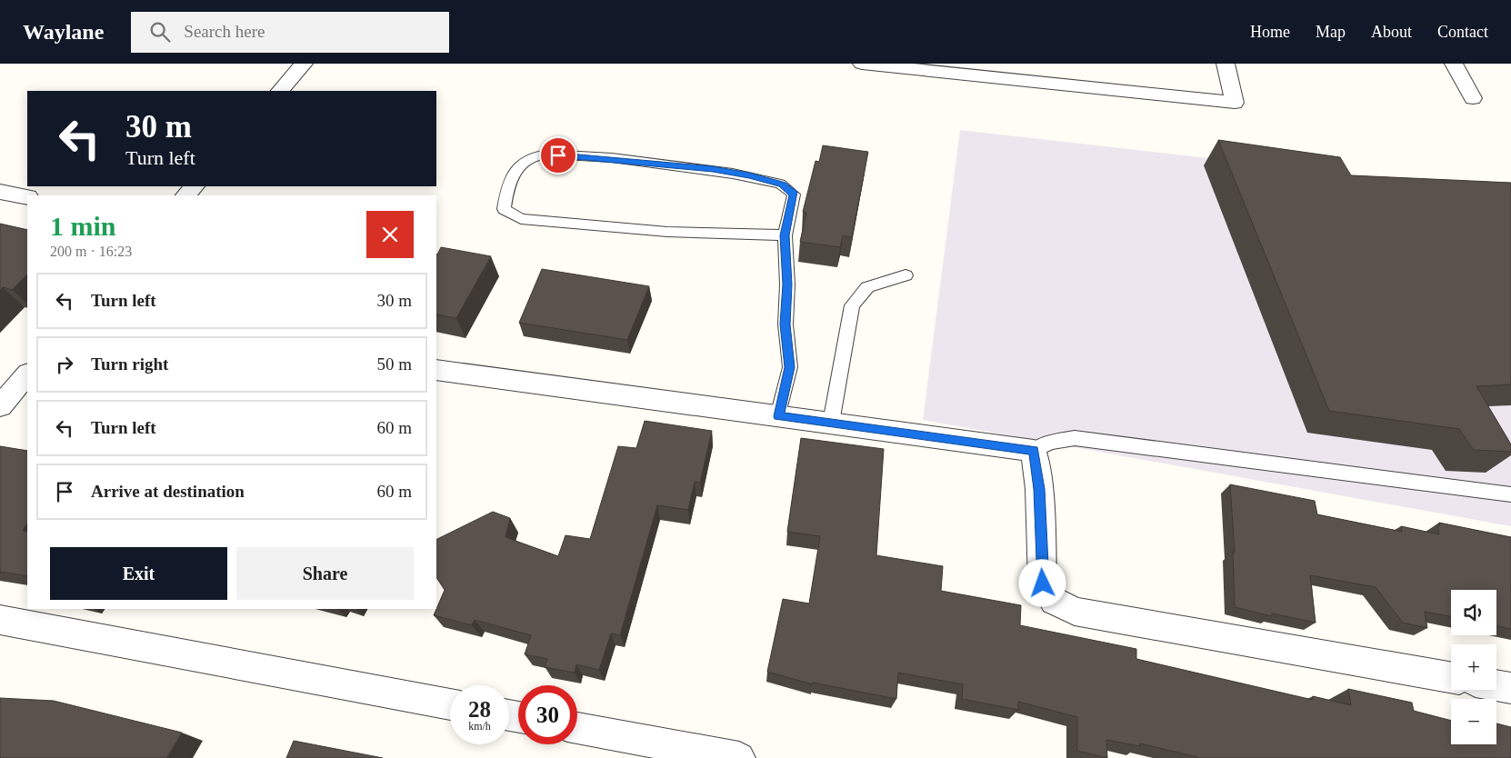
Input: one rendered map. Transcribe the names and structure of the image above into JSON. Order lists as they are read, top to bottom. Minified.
{"page":{"header":"Waylane","search":"Search here","nav":["Home","Map","About","Contact"],"turn":["30 m","Turn left"],"heading":["1 min","200 m · 16:23"],"list":[{"name":"Turn left","value":"30 m"},{"name":"Turn right","value":"50 m"},{"name":"Turn left","value":"60 m"},{"name":"Arrive at destination","value":"60 m"}],"buttons":["Exit","Share"],"map_buttons":["+","−"],"speed":"28 km/h","limit":"30"}}
